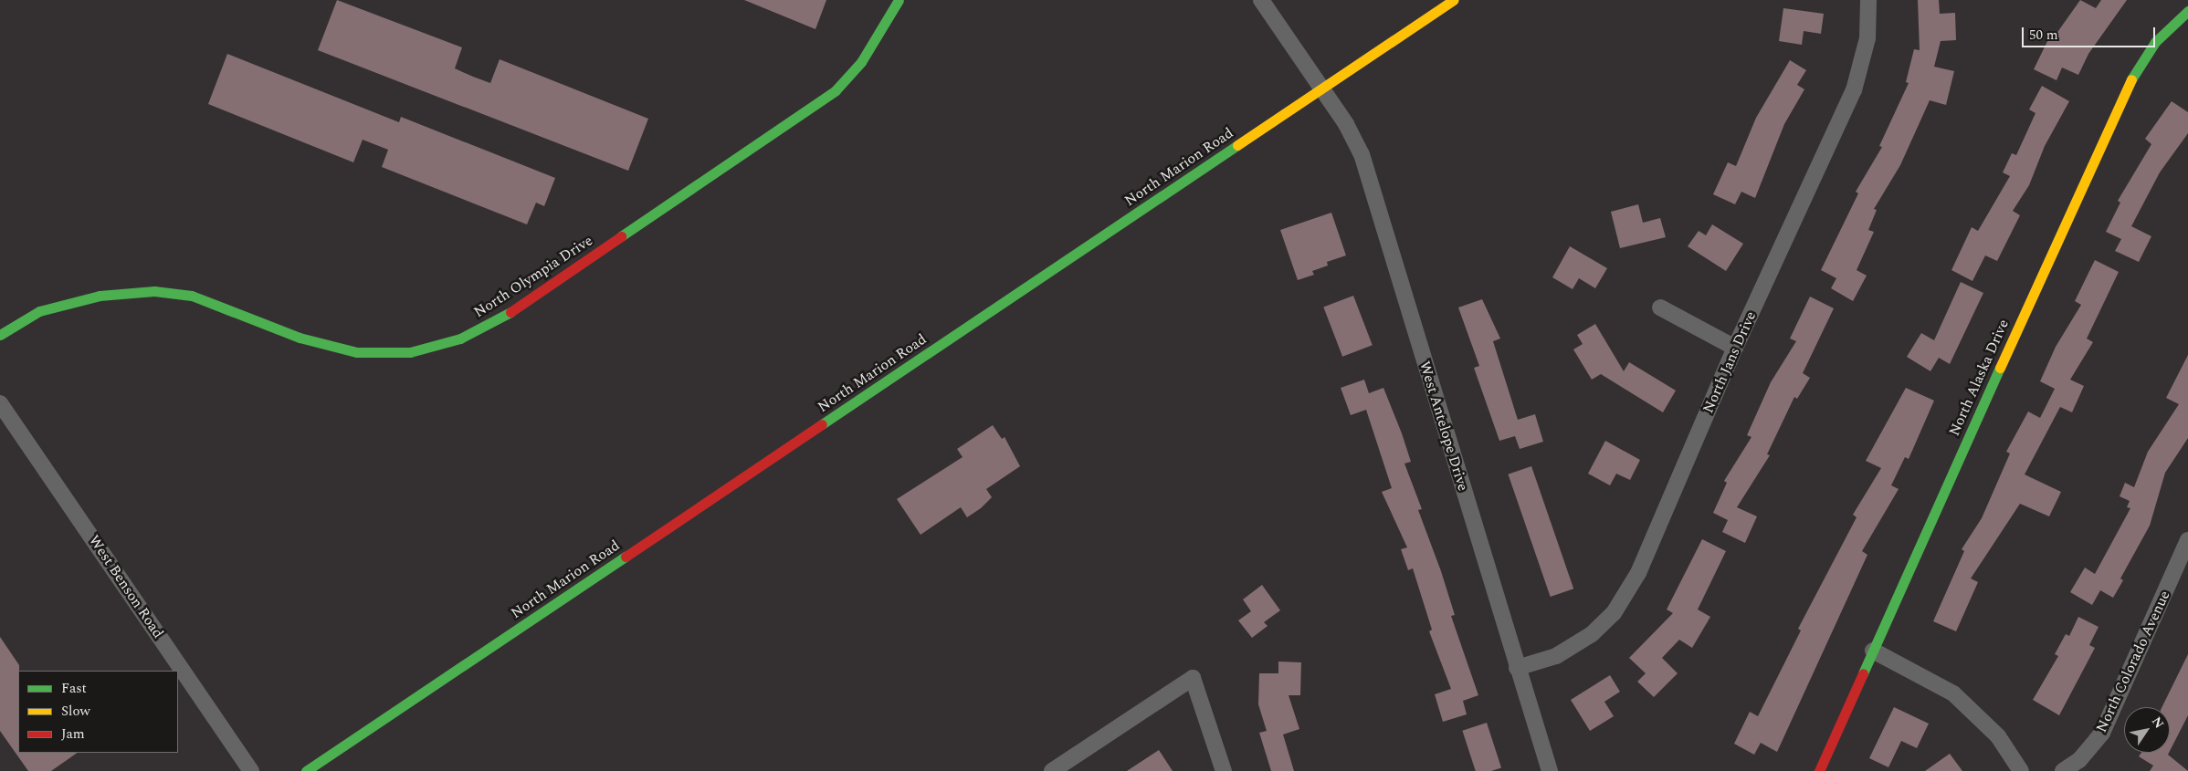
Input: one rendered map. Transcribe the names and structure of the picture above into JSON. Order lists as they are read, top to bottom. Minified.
{"streets":{"street":["North Marion Road","North Olympia Drive","North Jans Drive","North Alaska Drive","West Antelope Drive","West Benson Road","North Colorado Avenue"]},"crossings":[["North Marion Road","West Antelope Drive"],["North Jans Drive","West Antelope Drive"]],"legend":["Fast","Slow","Jam"],"scale_bar":"50 m","north":"top right"}
